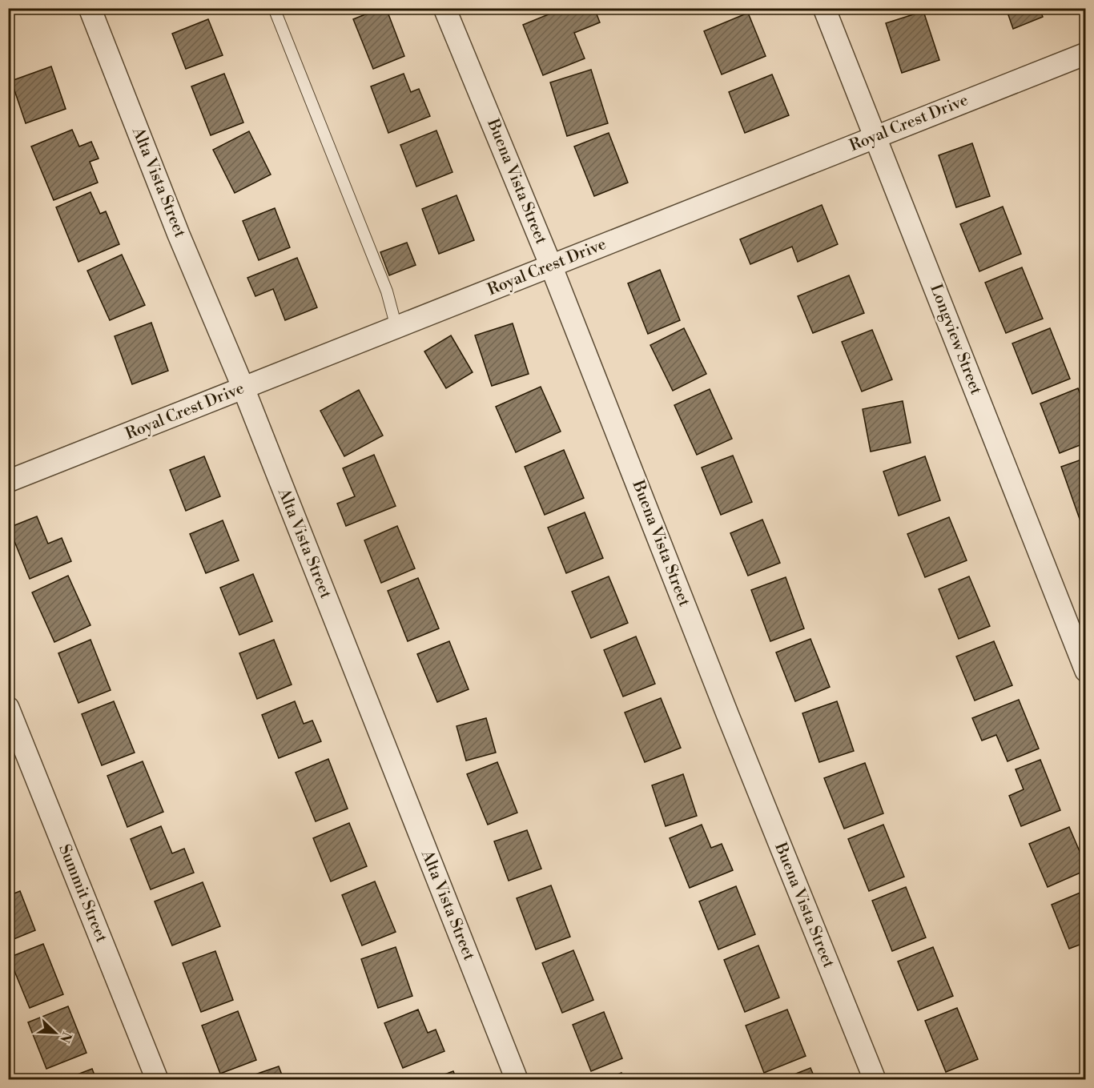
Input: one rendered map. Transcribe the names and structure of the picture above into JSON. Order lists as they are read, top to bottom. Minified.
{"streets":{"street":["Royal Crest Drive","Buena Vista Street","Alta Vista Street","Longview Street","Summit Street"]},"crossings":[["Royal Crest Drive","Buena Vista Street"],["Royal Crest Drive","Alta Vista Street"],["Royal Crest Drive","Longview Street"]],"north":"bottom right"}
